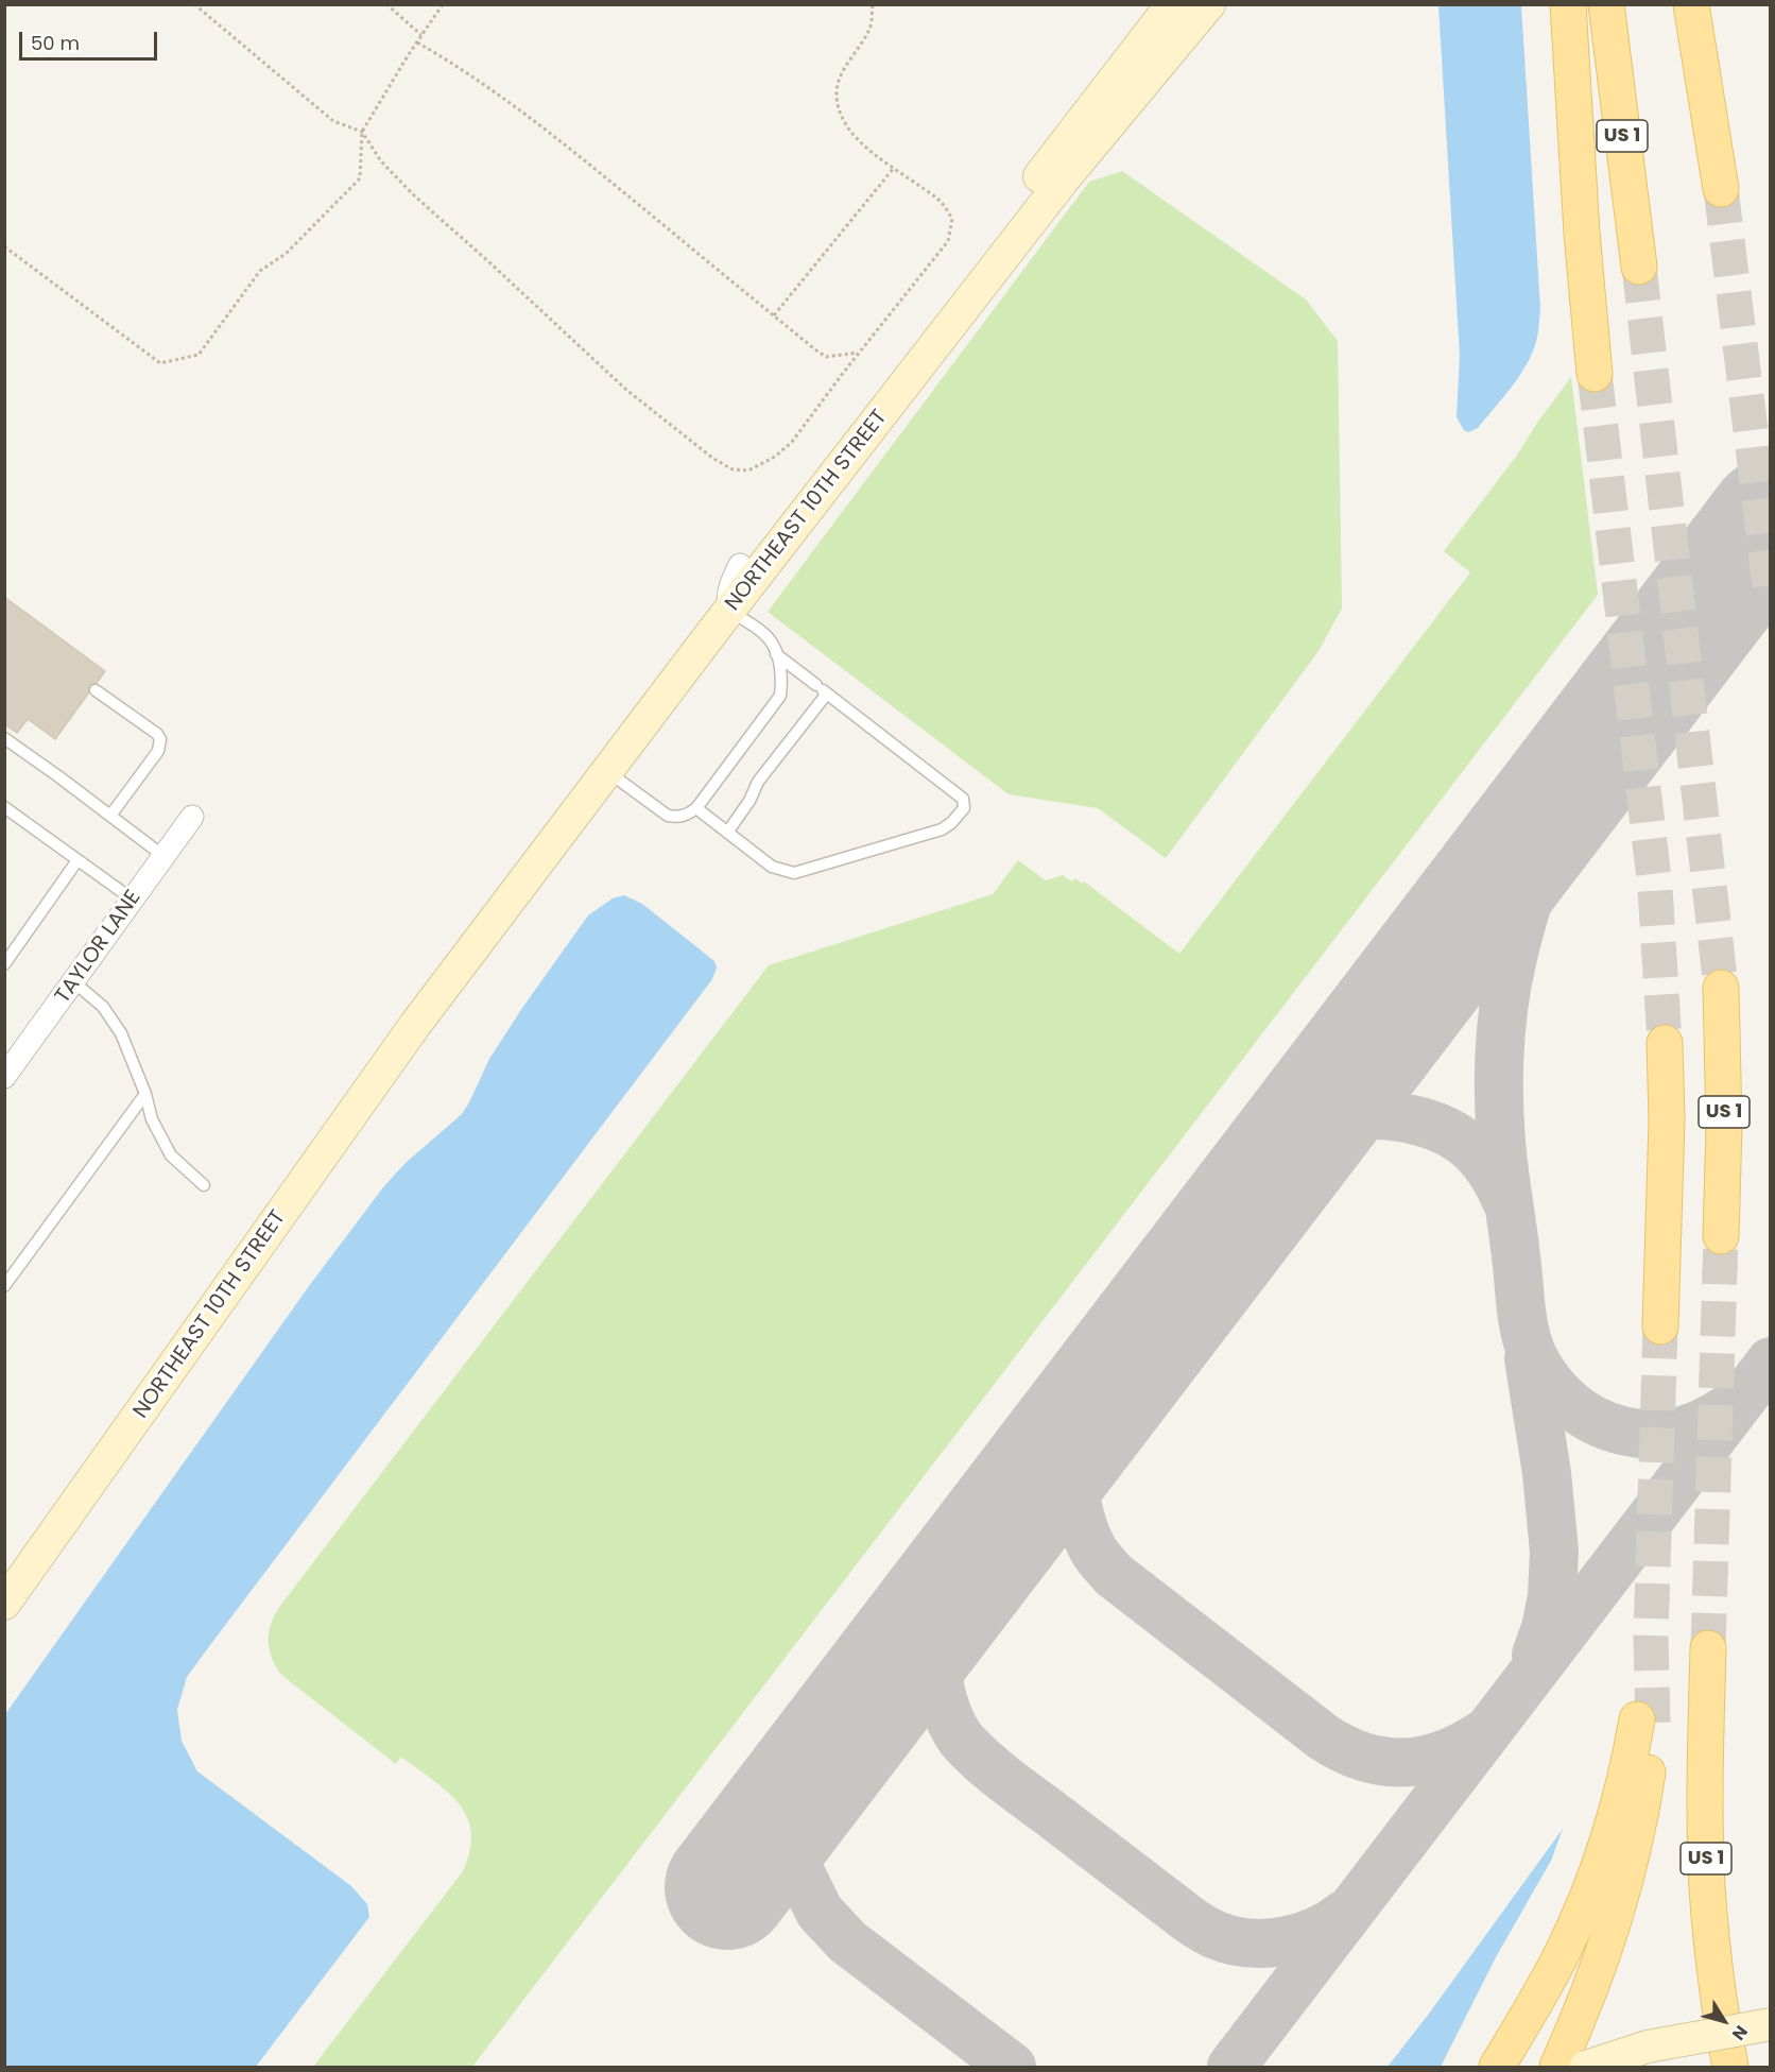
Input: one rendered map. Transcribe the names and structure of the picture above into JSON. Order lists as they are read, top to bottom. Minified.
{"streets":{"main road":["US 1"],"street":["NORTHEAST 10TH STREET","TAYLOR LANE"]},"scale_bar":"50 m","north":"bottom right"}
